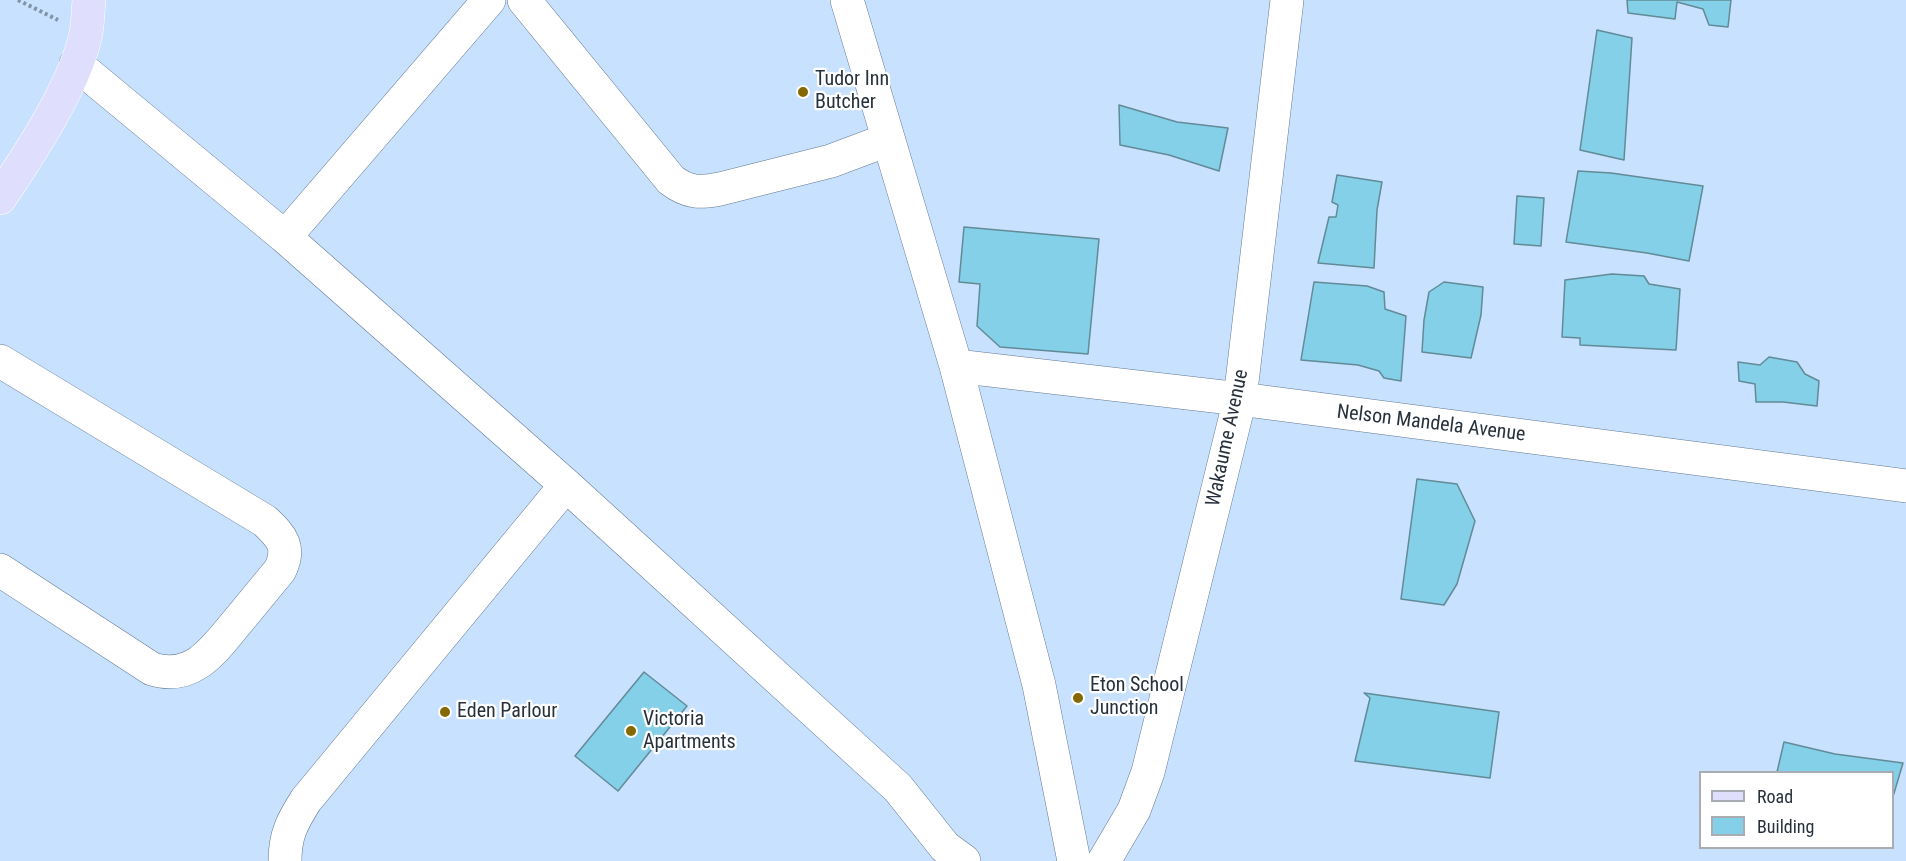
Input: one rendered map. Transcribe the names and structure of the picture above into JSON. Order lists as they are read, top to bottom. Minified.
{"streets":{"street":["Nelson Mandela Avenue","Wakaume Avenue"]},"crossings":[["Nelson Mandela Avenue","Wakaume Avenue"]],"places":["Tudor Inn Butcher","Eton School Junction","Eden Parlour","Victoria Apartments"],"legend":["Road","Building"]}
